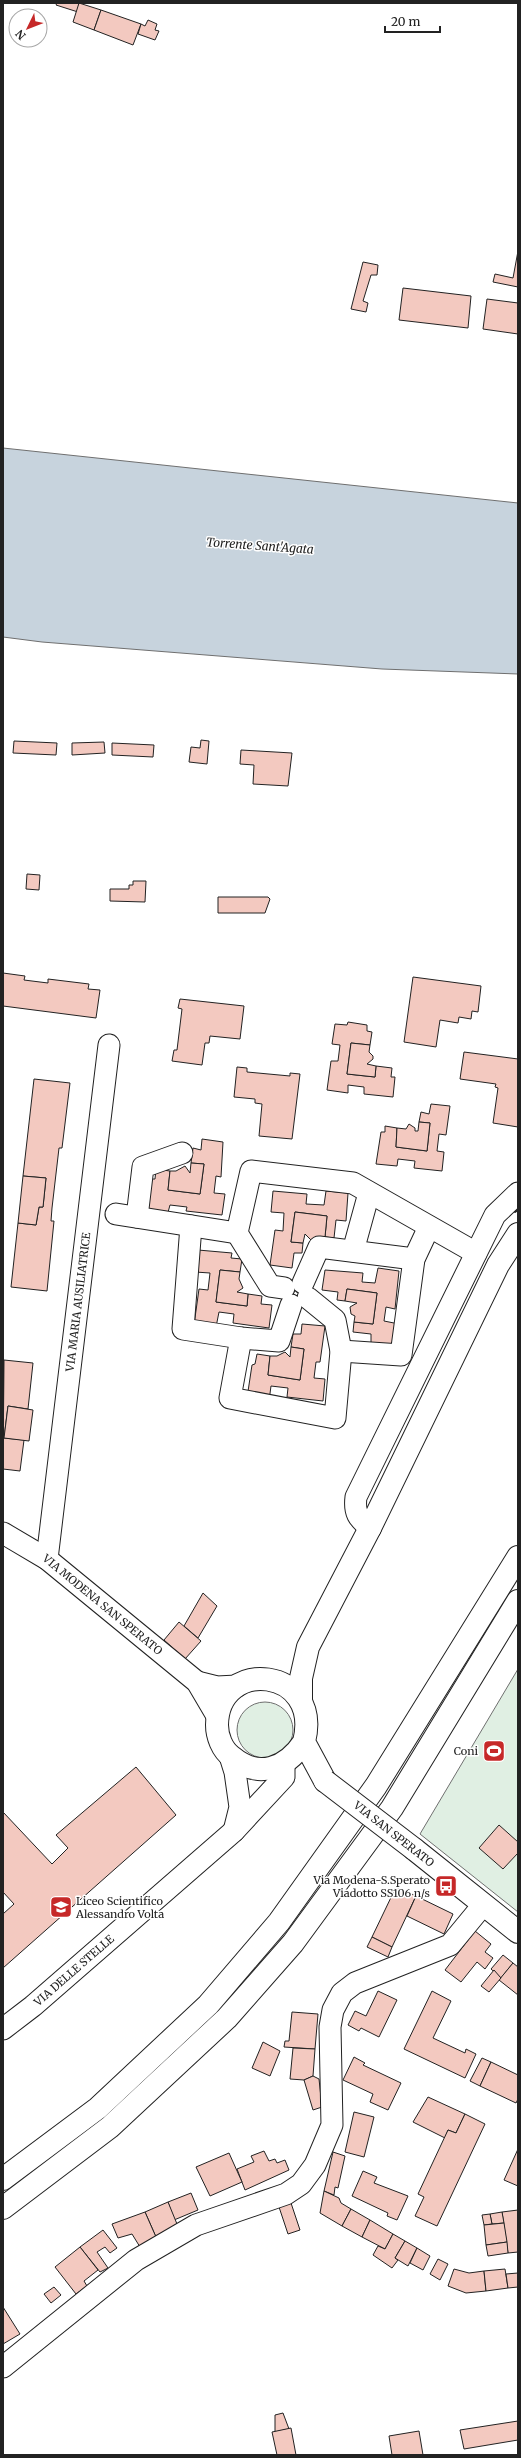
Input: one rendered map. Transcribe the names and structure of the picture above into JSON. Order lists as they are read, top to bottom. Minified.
{"streets":{"main road":["VIA SAN SPERATO"],"street":["VIA MARIA AUSILIATRICE","VIA MODENA SAN SPERATO","VIA DELLE STELLE"]},"crossings":[["VIA MARIA AUSILIATRICE","VIA MODENA SAN SPERATO"]],"water":["Torrente Sant'Agata"],"places":{"sports":["Coni"],"bus stop":["Via Modena-S.Sperato Viadotto SS106 n/s"],"school or university":["Liceo Scientifico Alessandro Volta"]},"scale_bar":"20 m","north":"bottom left"}
